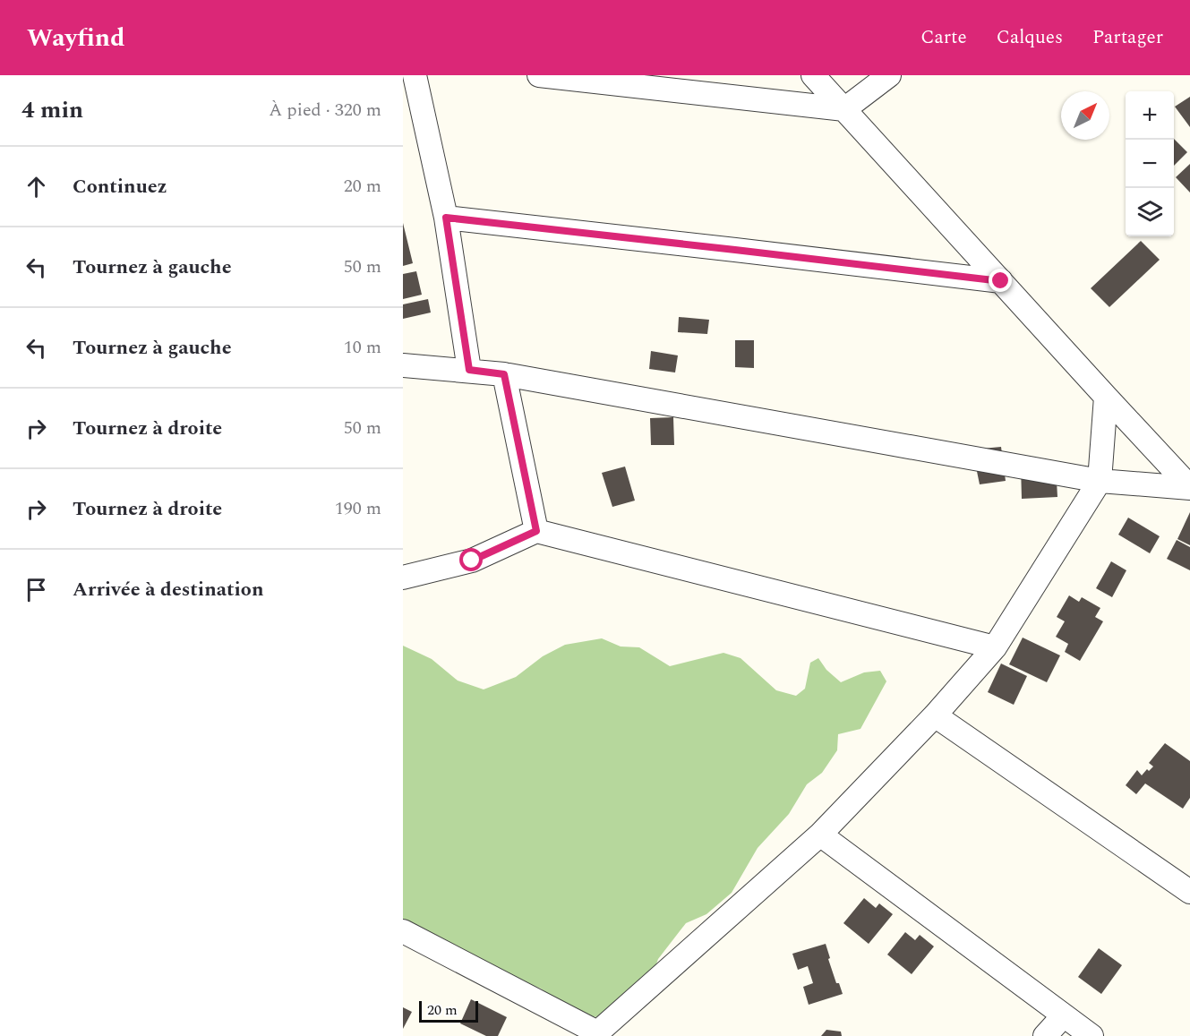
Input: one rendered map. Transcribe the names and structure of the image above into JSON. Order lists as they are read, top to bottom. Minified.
{"scale_bar":"20 m","north":"top right","page":{"header":"Wayfind","nav":["Carte","Calques","Partager"],"heading":["4 min","À pied · 320 m"],"map_buttons":["+","−"],"list":[["Continuez","20 m"],["Tournez à gauche","50 m"],["Tournez à gauche","10 m"],["Tournez à droite","50 m"],["Tournez à droite","190 m"],"Arrivée à destination"],"scale":"20 m"}}
